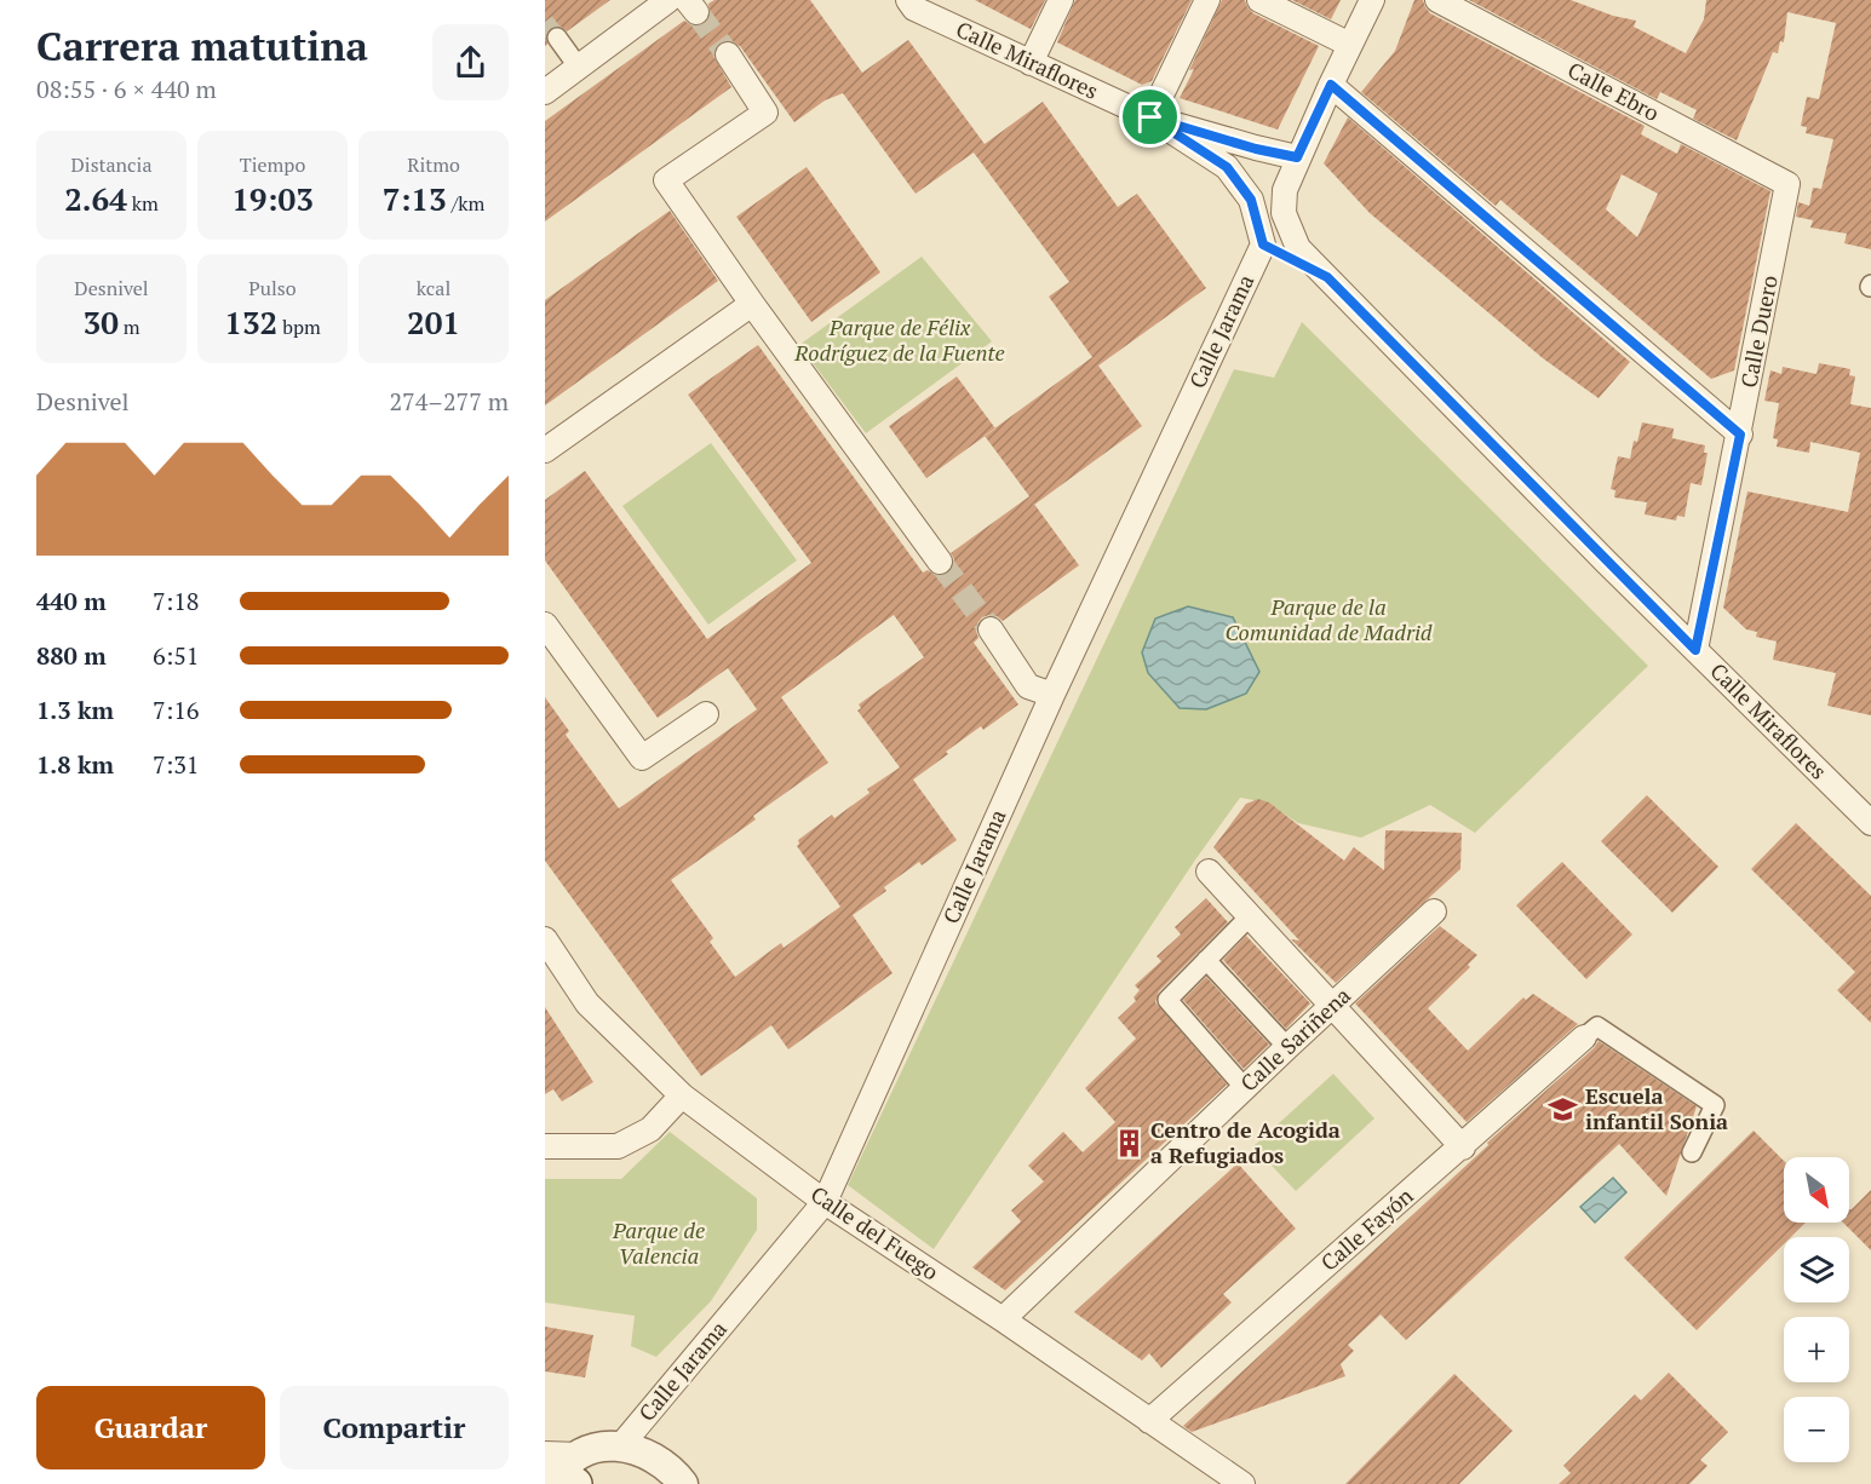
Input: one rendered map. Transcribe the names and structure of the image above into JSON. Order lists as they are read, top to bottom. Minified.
{"streets":{"street":["Calle Miraflores","Calle Ebro","Calle Jarama","Calle Duero","Calle Sariñena","Calle Fayón","Calle del Fuego"]},"crossings":[["Calle Miraflores","Calle Jarama"],["Calle Miraflores","Calle Duero"],["Calle Ebro","Calle Duero"],["Calle Jarama","Calle del Fuego"],["Calle Sariñena","Calle del Fuego"],["Calle Fayón","Calle del Fuego"]],"parks":["Parque de Félix Rodríguez de la Fuente","Parque de la Comunidad de Madrid","Parque de Valencia"],"places":{"school or university":["Escuela infantil Sonia"],"building":["Centro de Acogida a Refugiados"]},"north":"bottom right","page":{"heading":["Carrera matutina","08:55 · 6 × 440 m"],"stats":[["Distancia","2.64 km"],["Tiempo","19:03"],["Ritmo","7:13 /km"],["Desnivel","30 m"],["Pulso","132 bpm"],["kcal","201"]],"chart":["Desnivel","274–277 m"],"list":[{"name":"440 m","note":"7:18"},{"name":"880 m","note":"6:51"},{"name":"1.3 km","note":"7:16"},{"name":"1.8 km","note":"7:31"}],"map_buttons":["+","−"],"buttons":["Guardar","Compartir"]}}
